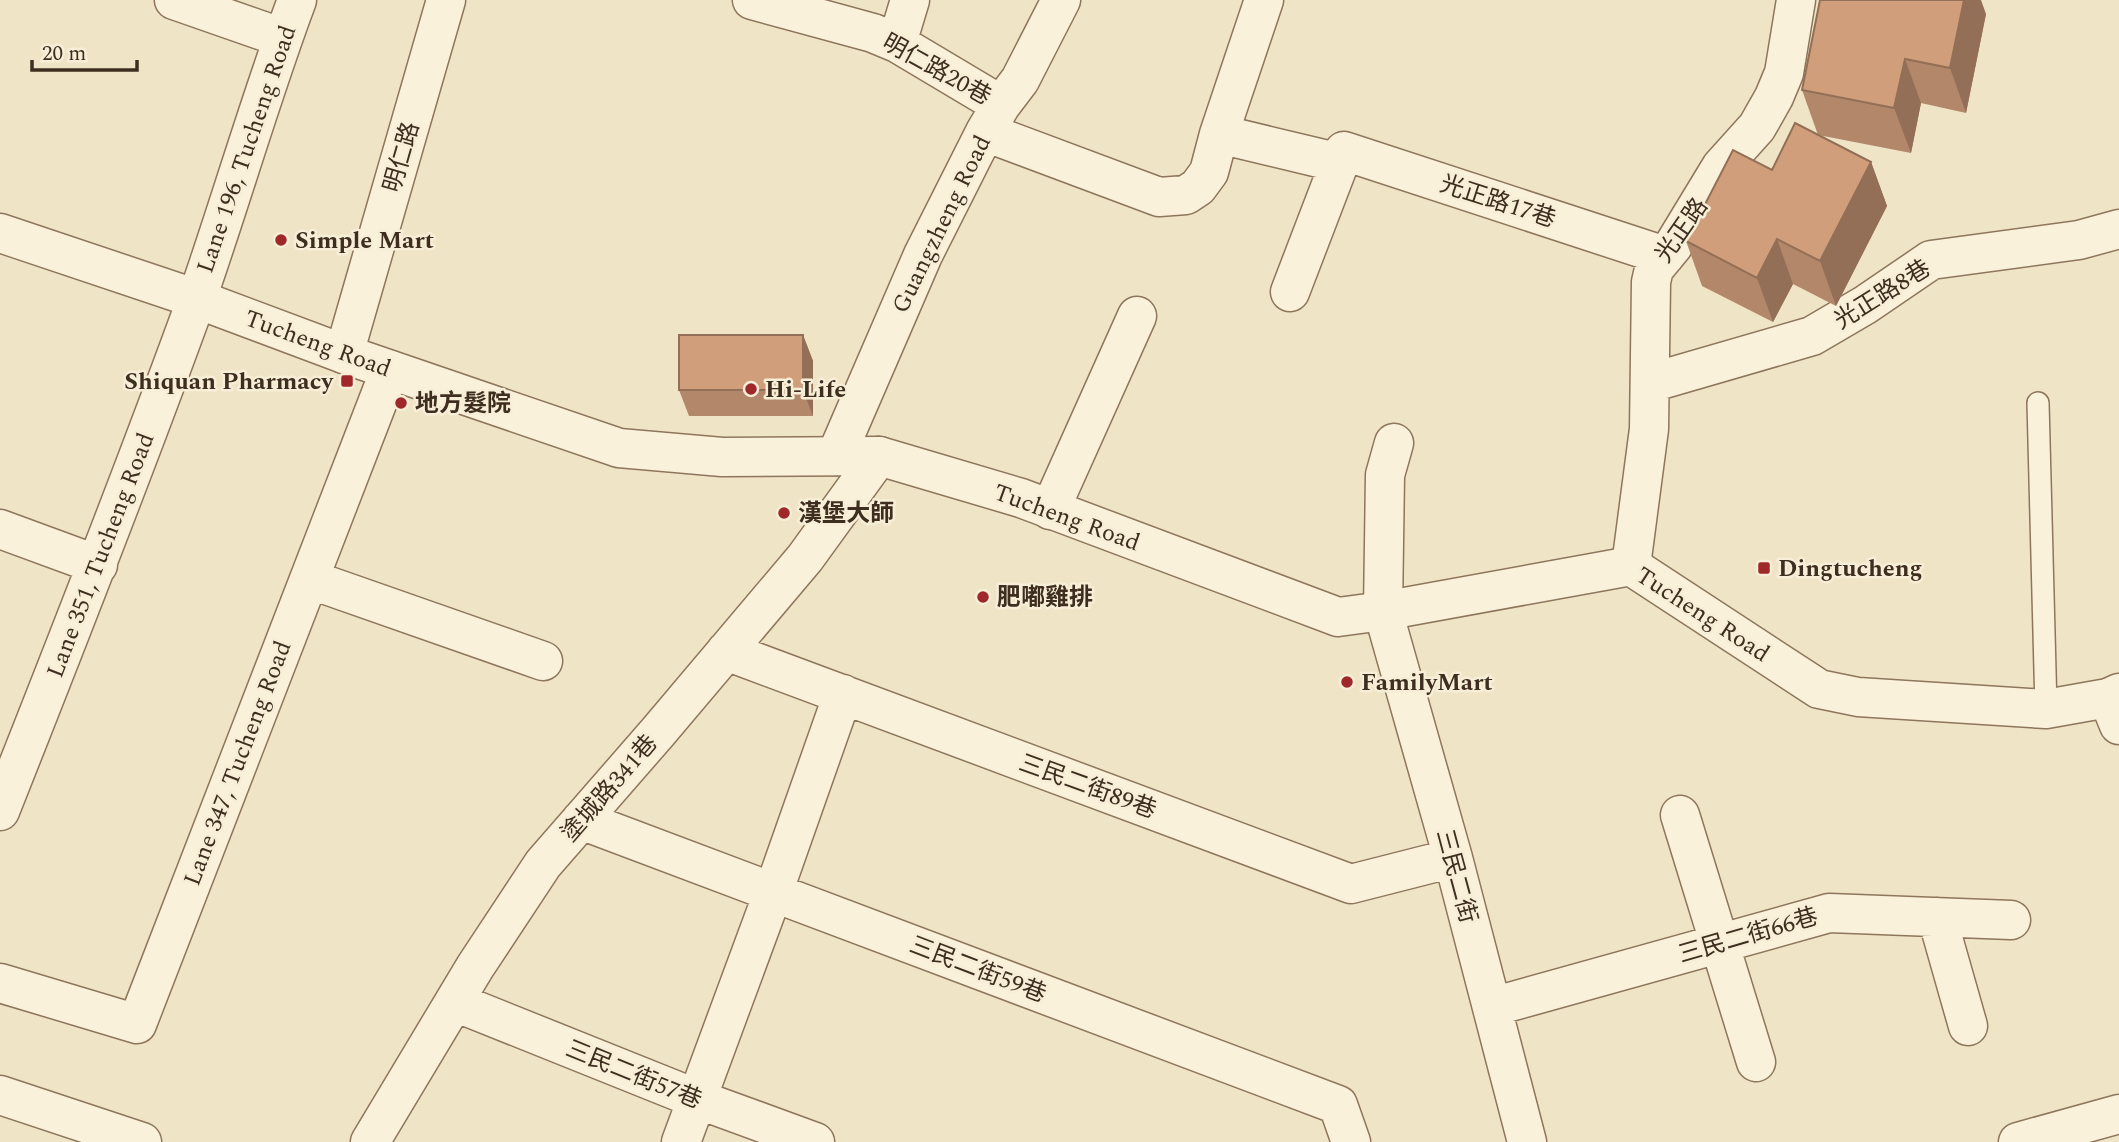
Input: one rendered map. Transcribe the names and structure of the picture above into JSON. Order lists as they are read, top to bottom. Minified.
{"streets":{"street":["明仁路20巷","Lane 196, Tucheng Road","明仁路","光正路17巷","Guangzheng Road","光正路","光正路8巷","Tucheng Road","Lane 351, Tucheng Road","Lane 347, Tucheng Road","三民二街89巷","塗城路341巷","三民二街","三民二街66巷","三民二街59巷","三民二街57巷"]},"crossings":[["明仁路20巷","Guangzheng Road"],["Lane 196, Tucheng Road","Tucheng Road"],["Lane 196, Tucheng Road","Lane 351, Tucheng Road"],["明仁路","Tucheng Road"],["光正路17巷","光正路"],["Guangzheng Road","Tucheng Road"],["光正路","光正路8巷"],["光正路","Tucheng Road"],["Tucheng Road","Lane 351, Tucheng Road"],["Tucheng Road","Lane 347, Tucheng Road"],["Tucheng Road","塗城路341巷"],["Tucheng Road","三民二街"],["三民二街89巷","塗城路341巷"],["三民二街89巷","三民二街"],["塗城路341巷","三民二街59巷"],["塗城路341巷","三民二街57巷"],["三民二街","三民二街66巷"]],"places":{"other":["Simple Mart","Hi-Life","地方髮院","漢堡大師","肥嘟雞排","FamilyMart"],"transit":["Shiquan Pharmacy","Dingtucheng"]},"scale_bar":"20 m"}
